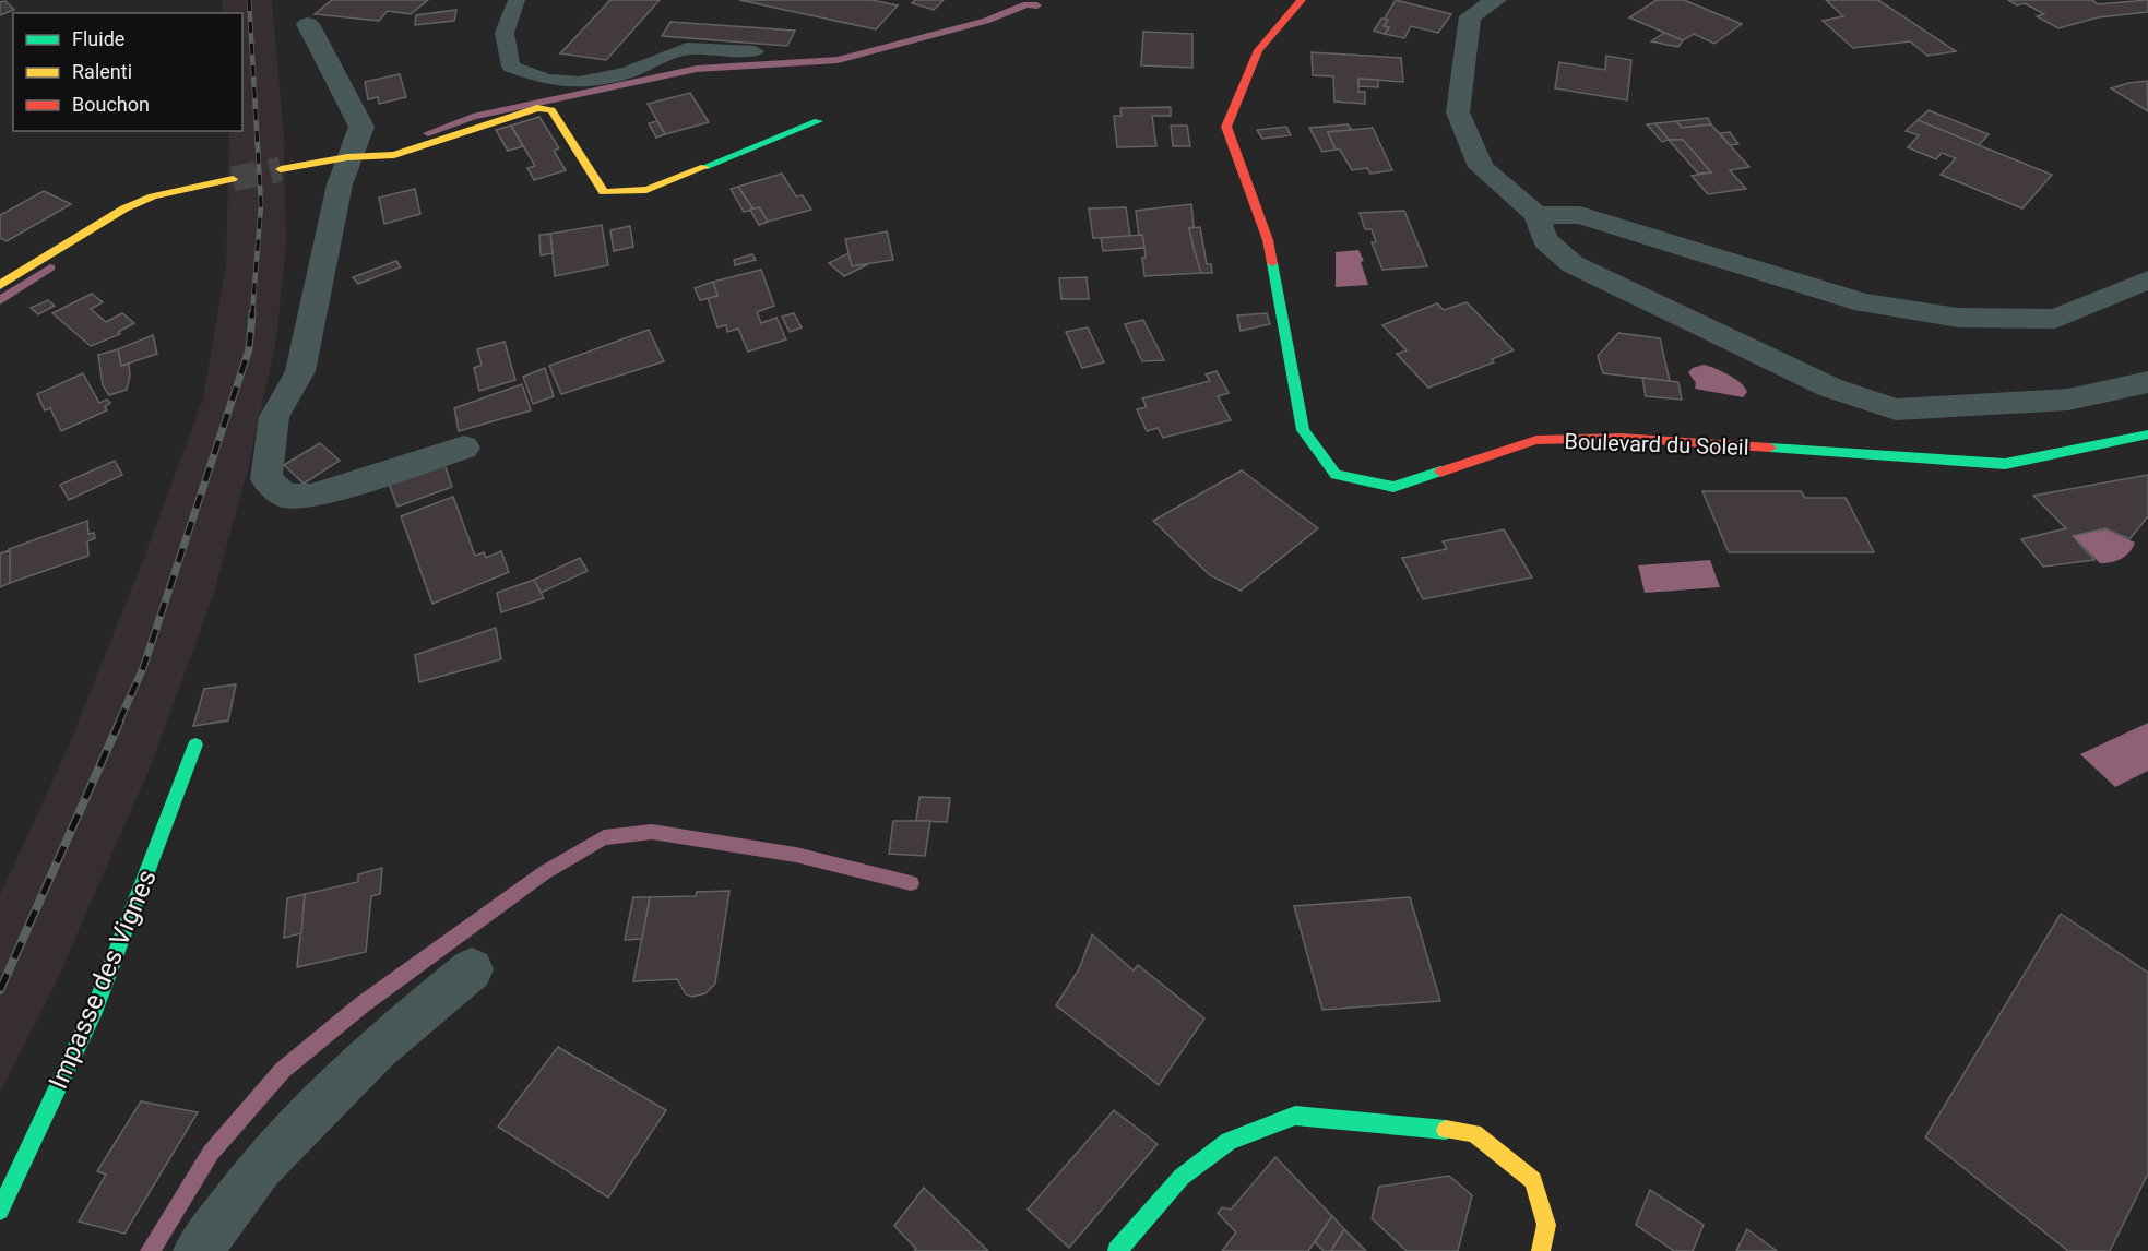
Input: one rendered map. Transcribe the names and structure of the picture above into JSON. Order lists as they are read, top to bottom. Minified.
{"streets":{"street":["Boulevard du Soleil","Impasse des Vignes"]},"legend":["Fluide","Ralenti","Bouchon"]}
